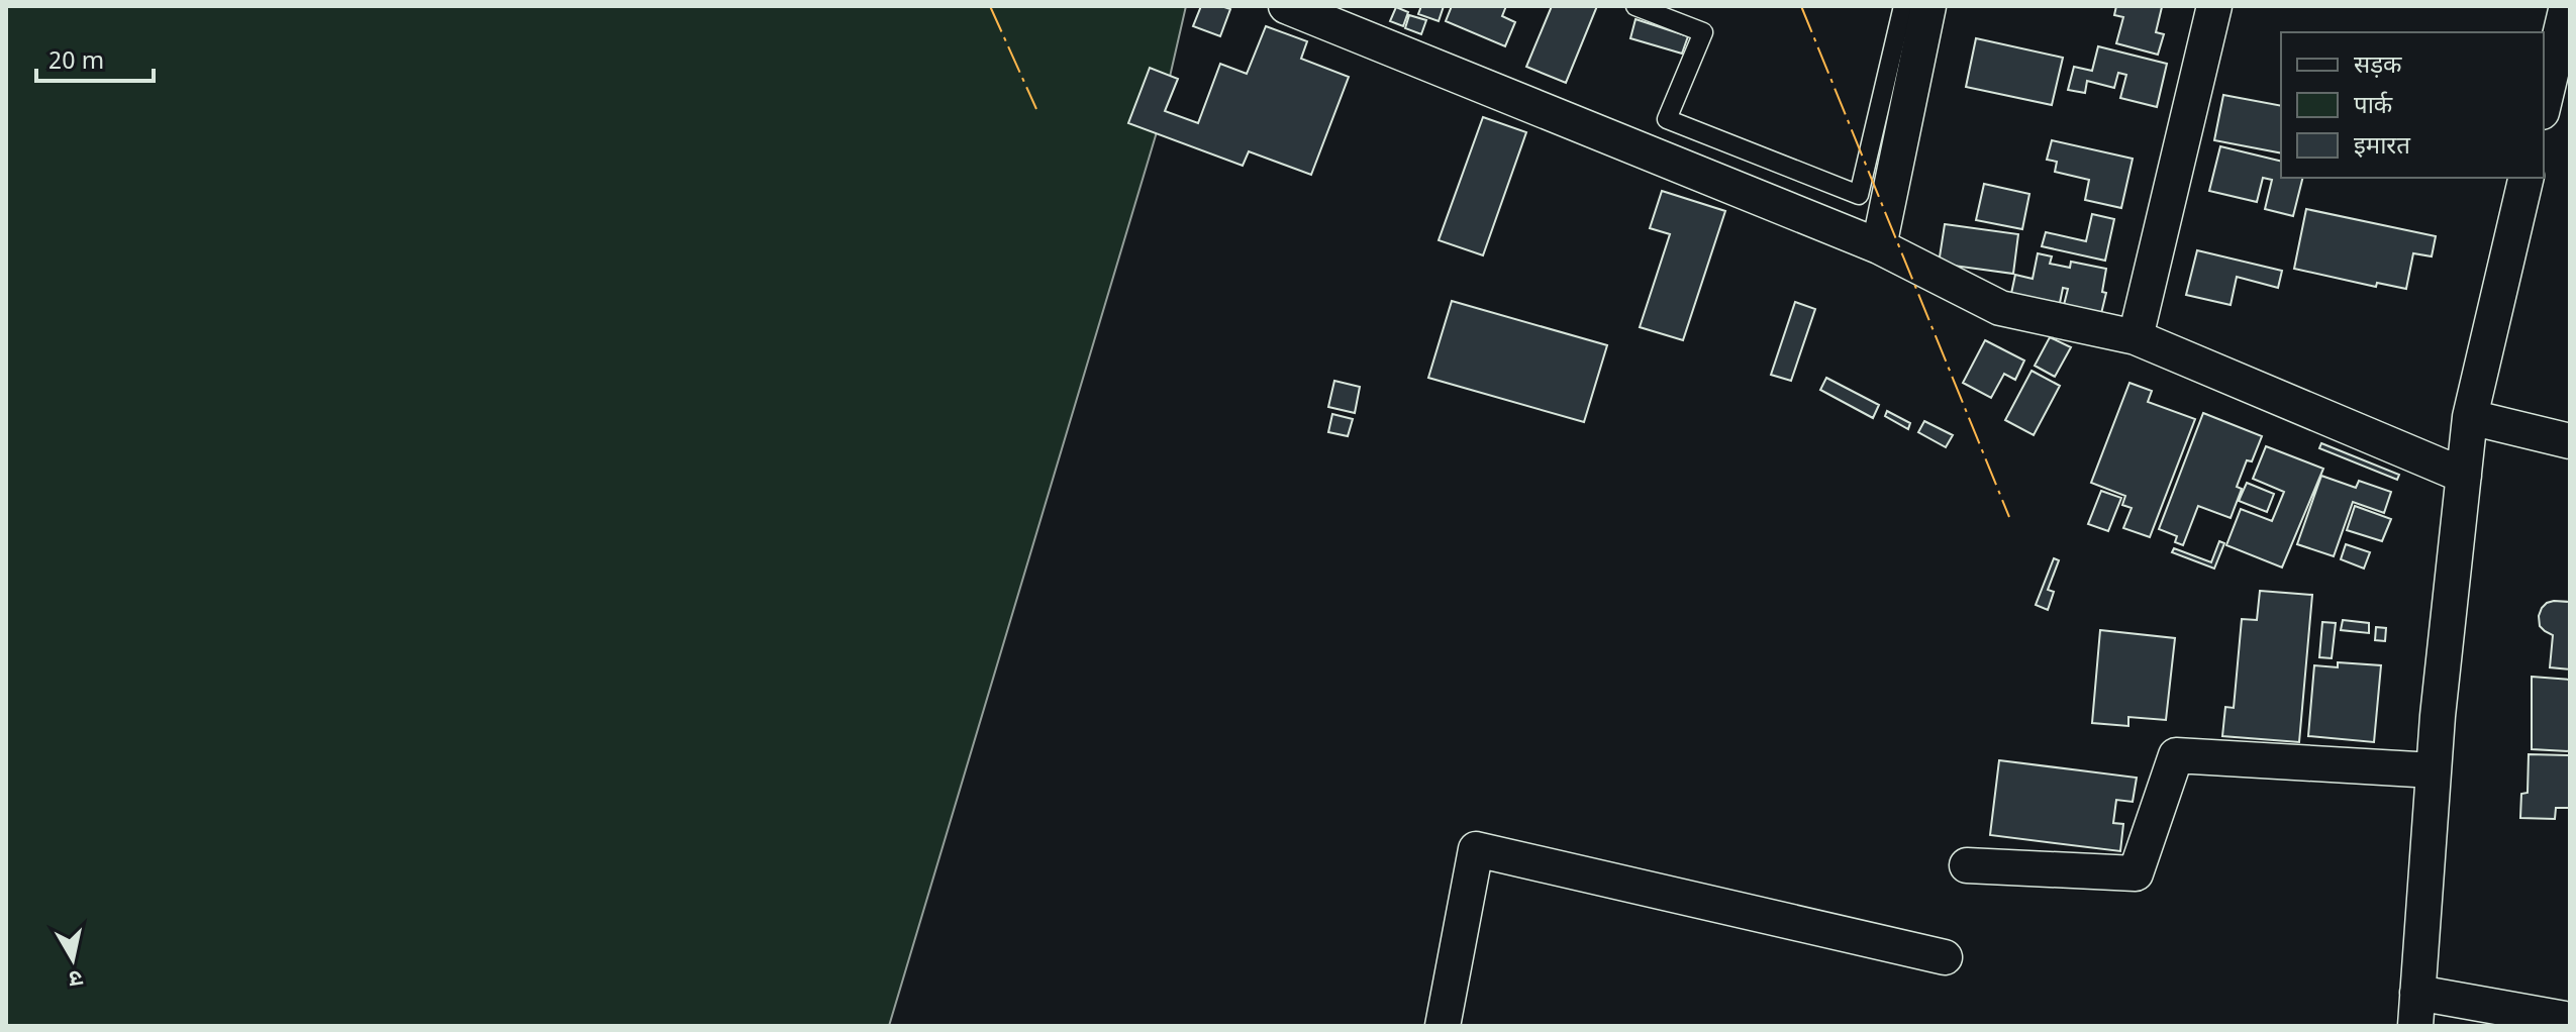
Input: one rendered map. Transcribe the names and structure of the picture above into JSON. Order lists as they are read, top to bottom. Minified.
{"legend":["सड़क","पार्क","इमारत"],"scale_bar":"20 m","north":"bottom"}
